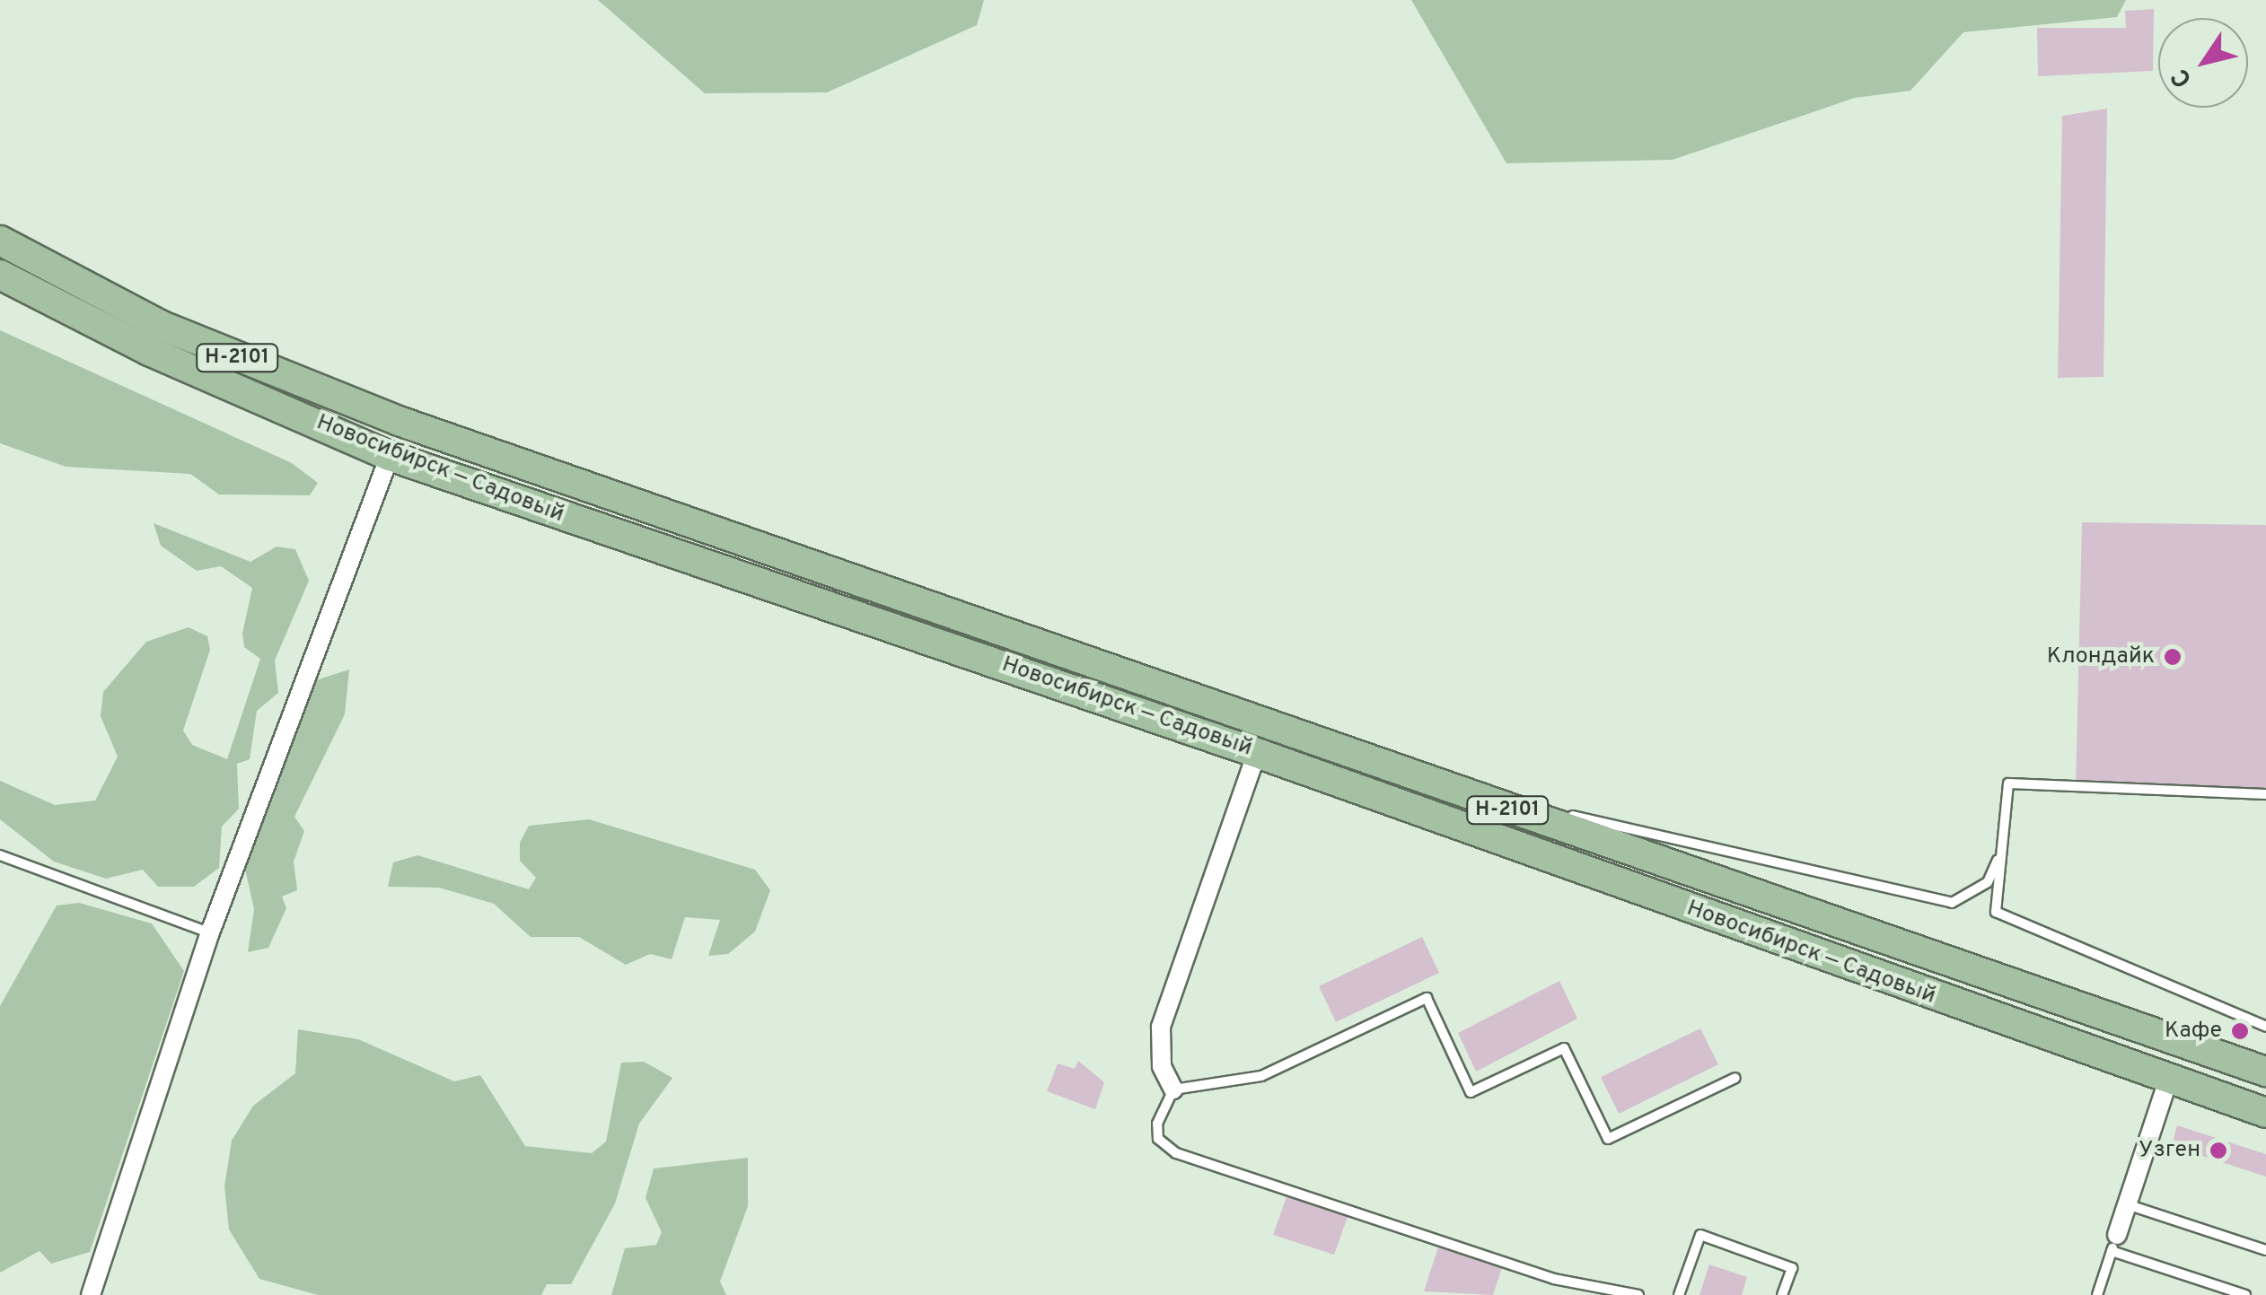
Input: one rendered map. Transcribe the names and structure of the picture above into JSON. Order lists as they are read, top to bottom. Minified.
{"streets":{"main road":["Н-2101","Новосибирск — Садовый"]},"places":["Клондайк","Кафе","Узген"],"north":"bottom left"}
